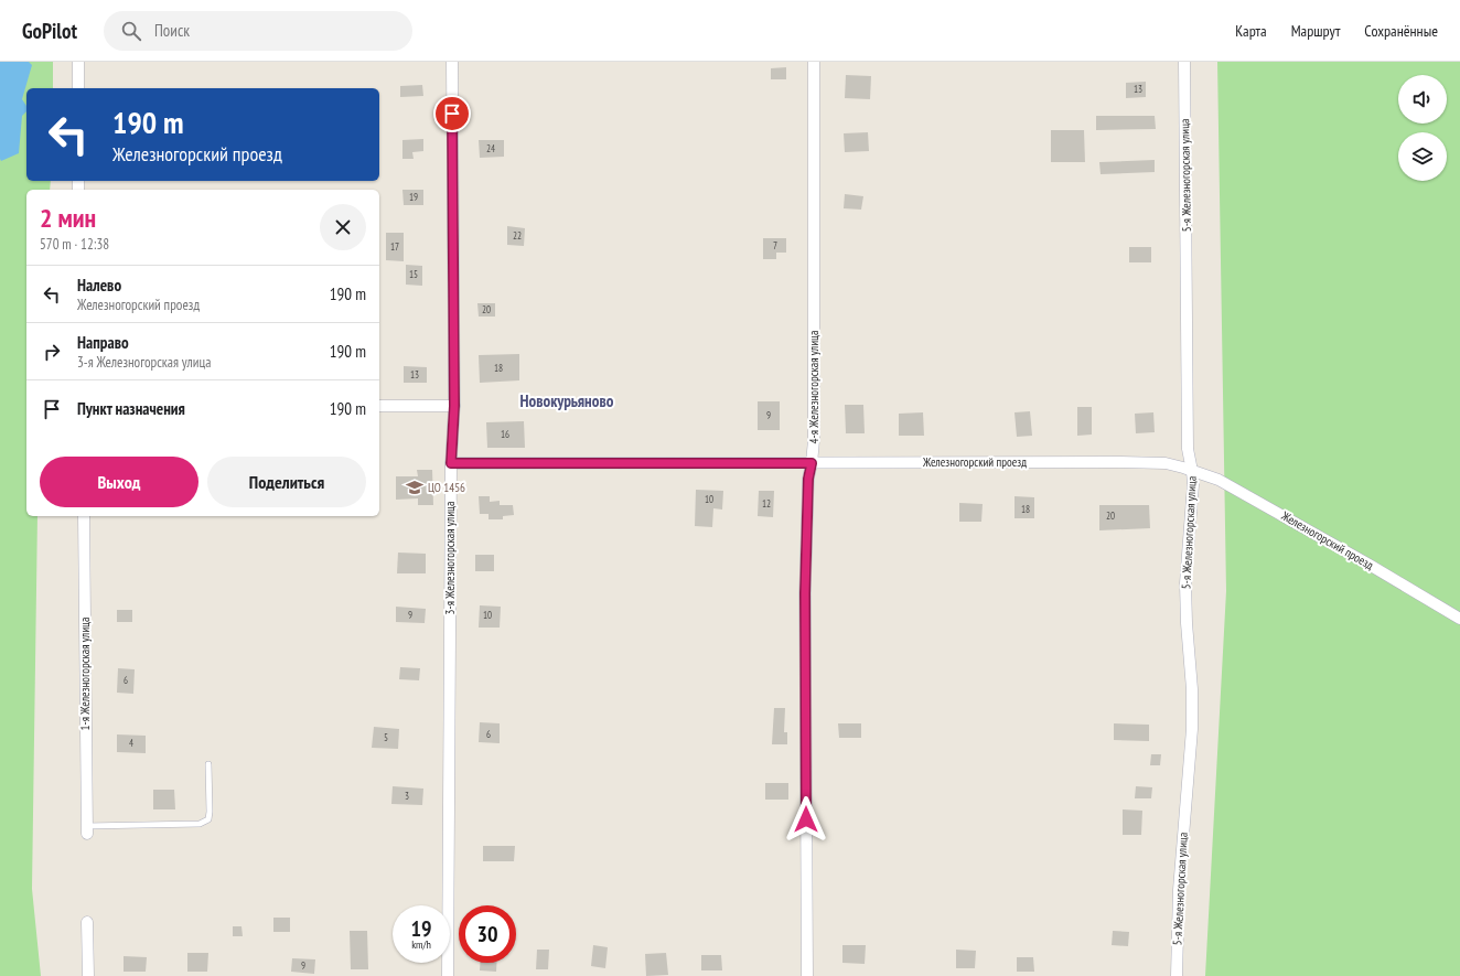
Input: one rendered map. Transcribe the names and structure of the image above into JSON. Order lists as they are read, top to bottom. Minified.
{"streets":{"street":["5-я Железногорская улица","4-я Железногорская улица","Железногорский проезд","3-я Железногорская улица","1-я Железногорская улица"]},"crossings":[["5-я Железногорская улица","Железногорский проезд"],["4-я Железногорская улица","Железногорский проезд"],["Железногорский проезд","3-я Железногорская улица"]],"districts":["Новокурьяново"],"places":{"school or university":["ЦО 1456"]},"house_numbers":["13","24","19","22","7","17","15","20","18","13","9","16","10","12","18","20","9","10","6","6","5","4","3","9"],"page":{"header":"GoPilot","search":"Поиск","nav":["Карта","Маршрут","Сохранённые"],"turn":["190 m","Железногорский проезд"],"heading":["2 мин","570 m · 12:38"],"list":[{"name":"Налево","note":"Железногорский проезд","value":"190 m"},{"name":"Направо","note":"3-я Железногорская улица","value":"190 m"},{"name":"Пункт назначения","value":"190 m"}],"buttons":["Выход","Поделиться"],"speed":"19 km/h","limit":"30"}}
